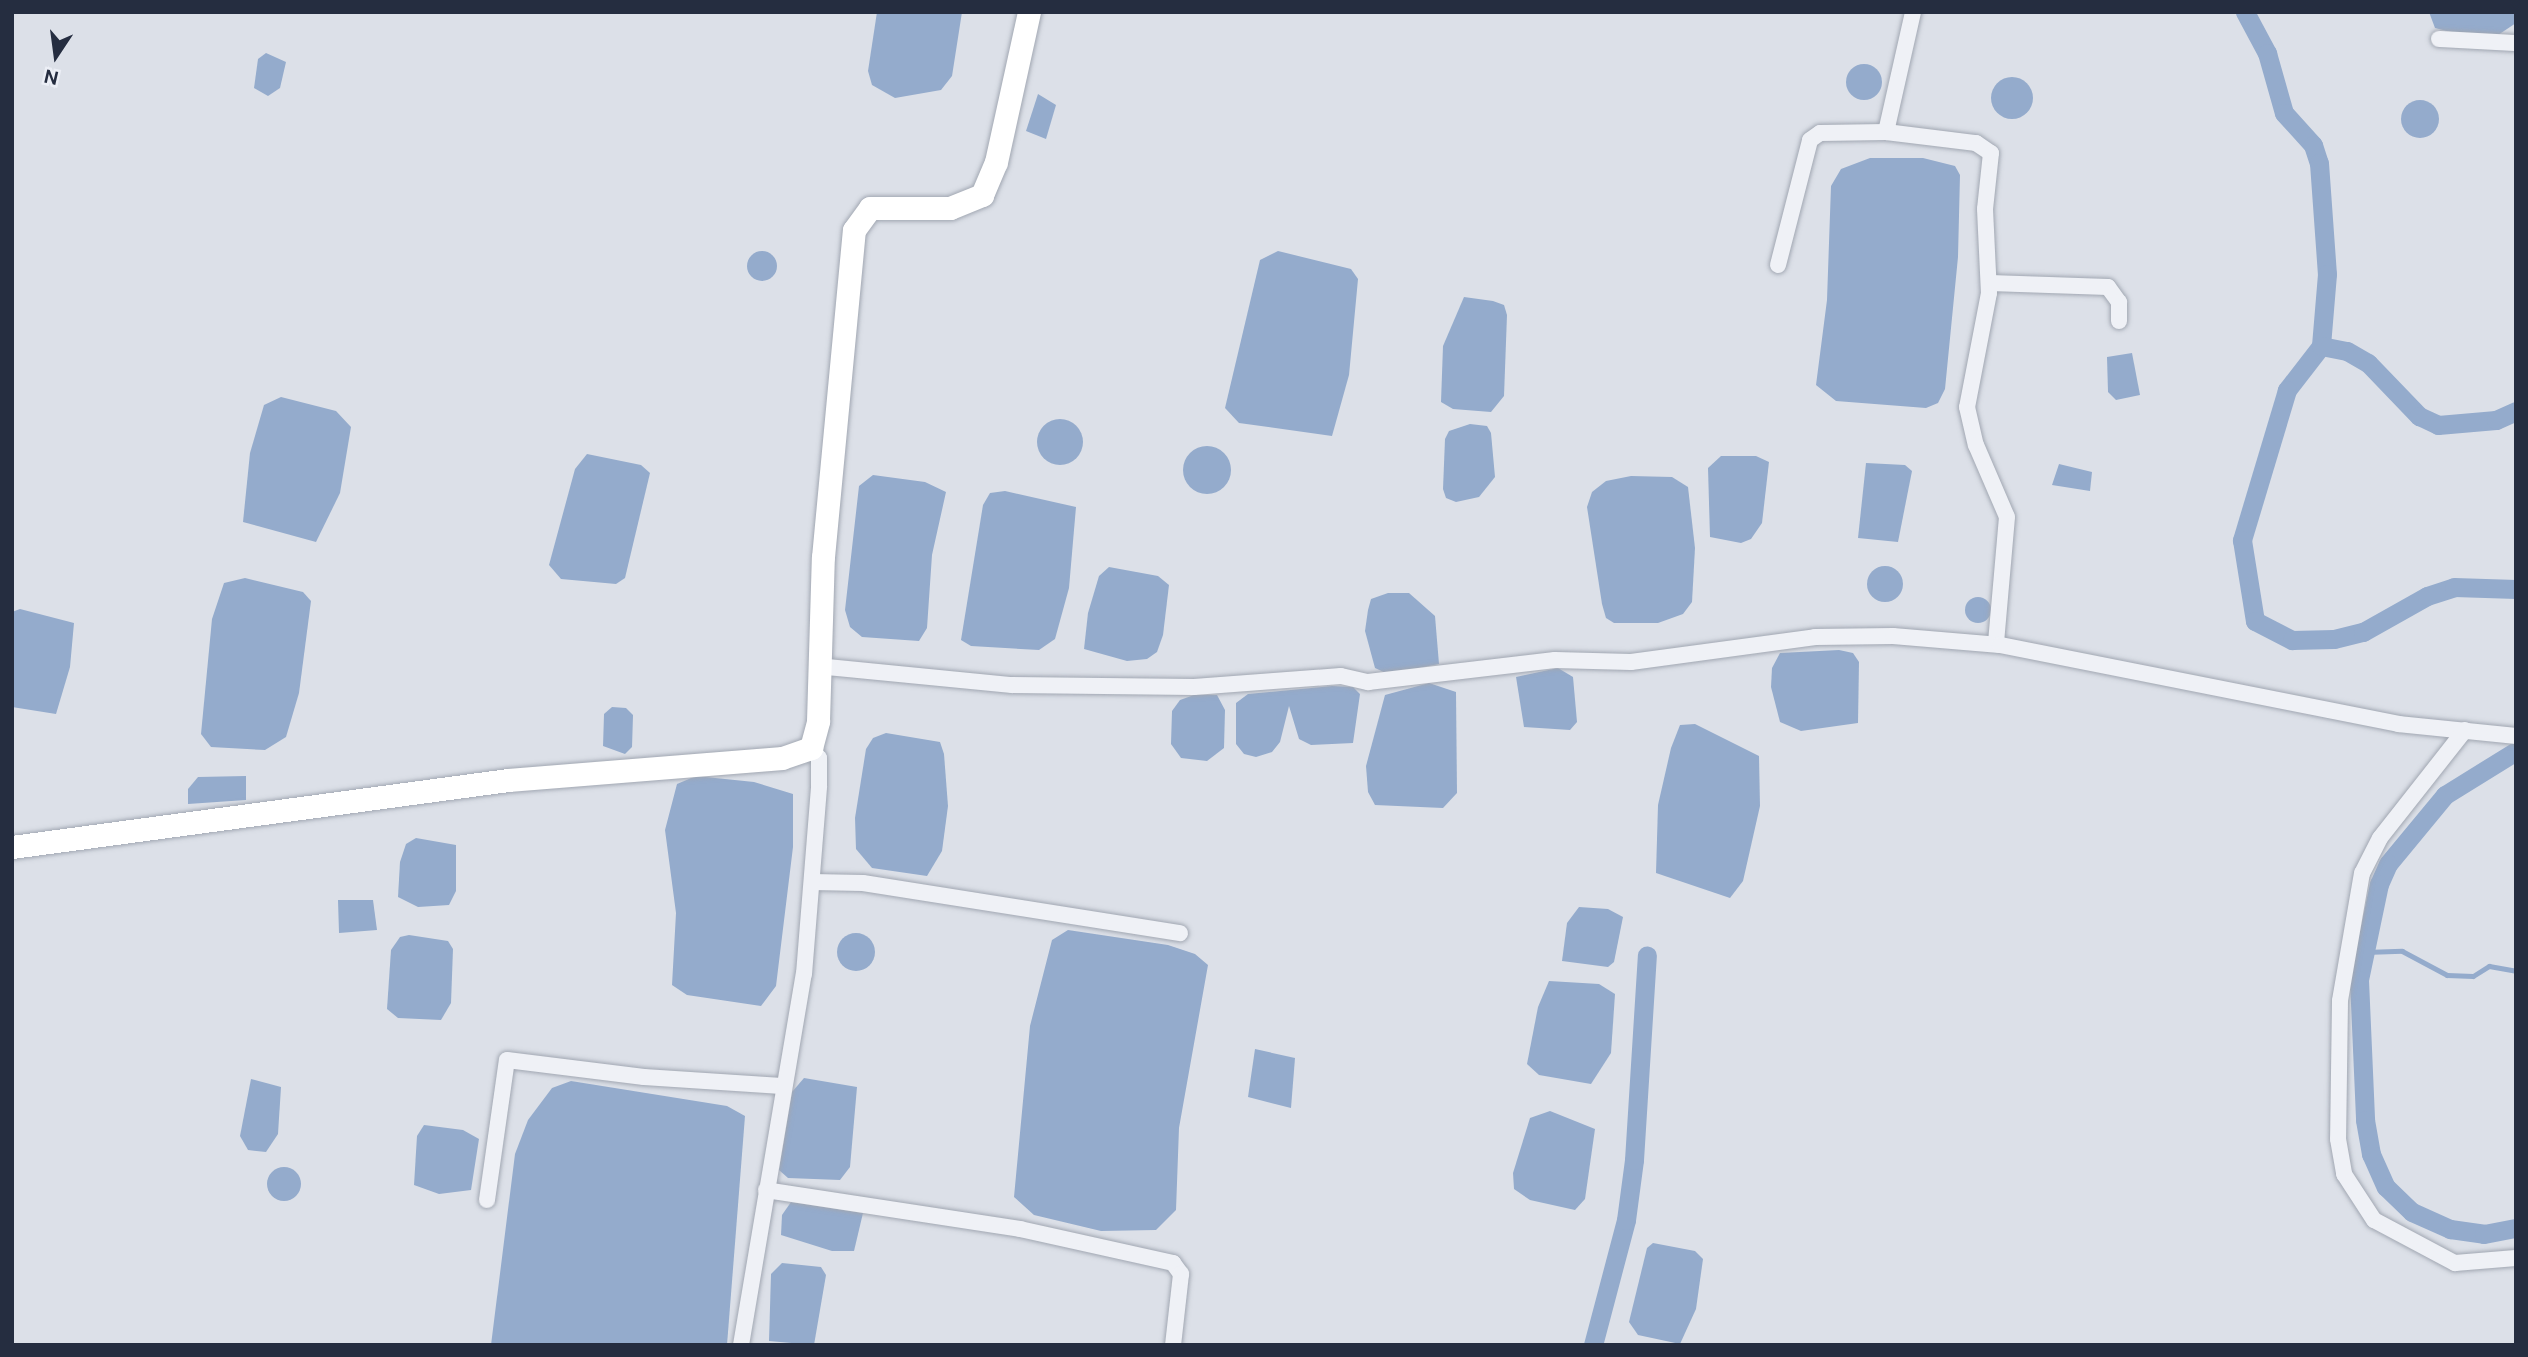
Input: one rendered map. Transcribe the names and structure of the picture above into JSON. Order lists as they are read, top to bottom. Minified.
{"north":"bottom"}
